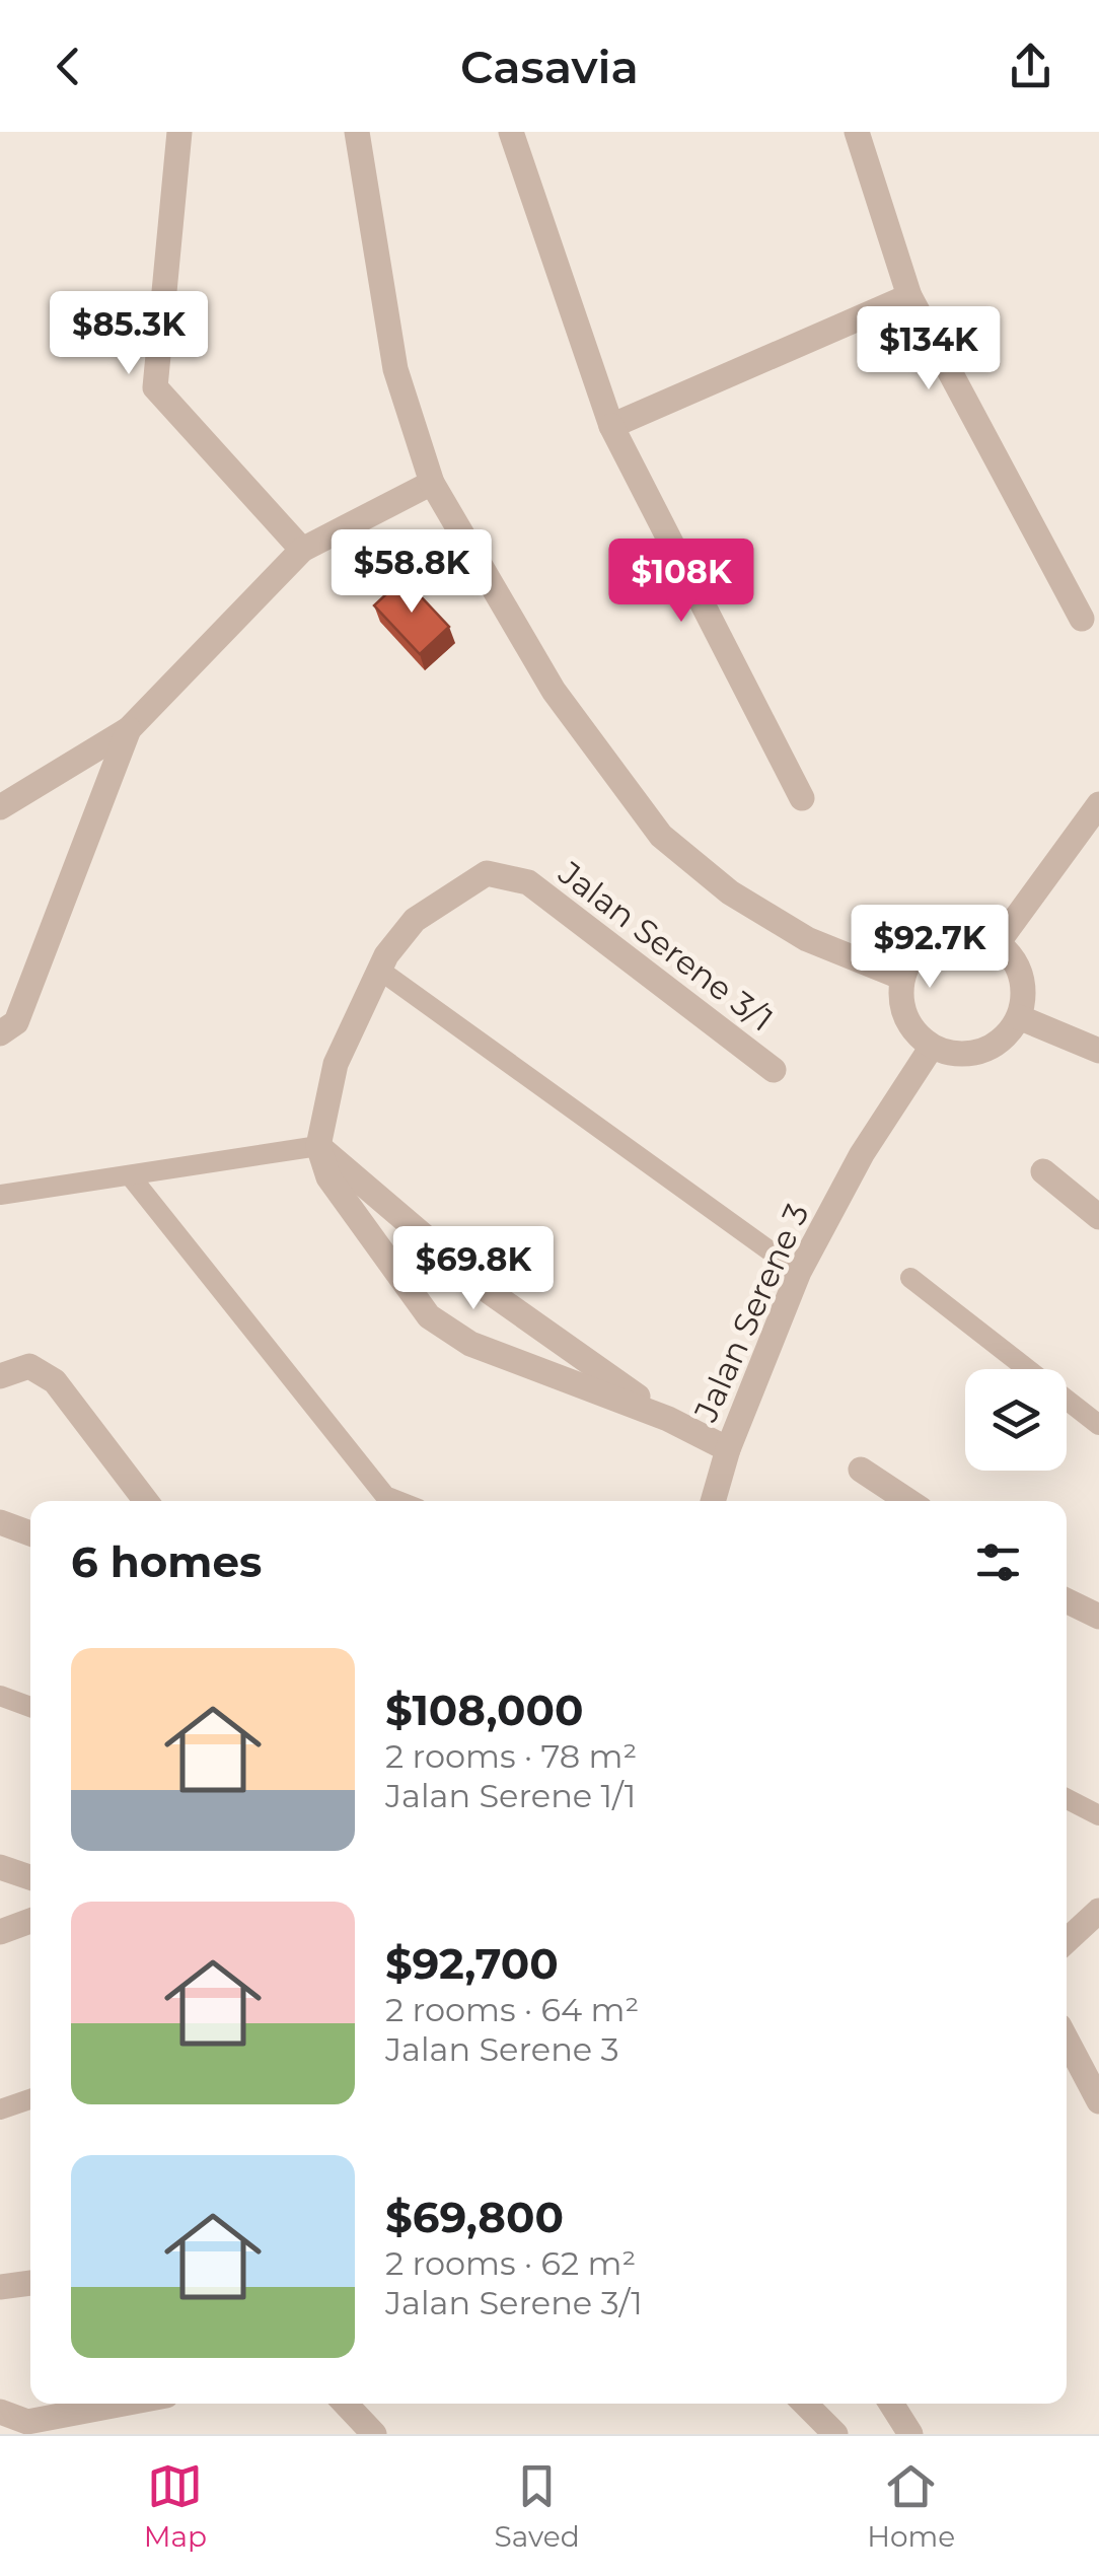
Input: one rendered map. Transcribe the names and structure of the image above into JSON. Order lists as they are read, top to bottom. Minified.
{"streets":{"street":["Jalan Serene 3/1","Jalan Serene 3"]},"page":{"header":"Casavia","price":["$85.3K","$134K","$58.8K","$108K","$92.7K","$69.8K"],"heading":"6 homes","list":[{"name":"$108,000","note":"2 rooms · 78 m² · Jalan Serene 1/1"},{"name":"$92,700","note":"2 rooms · 64 m² · Jalan Serene 3"},{"name":"$69,800","note":"2 rooms · 62 m² · Jalan Serene 3/1"}],"tabs":["Map","Saved","Home"]}}
